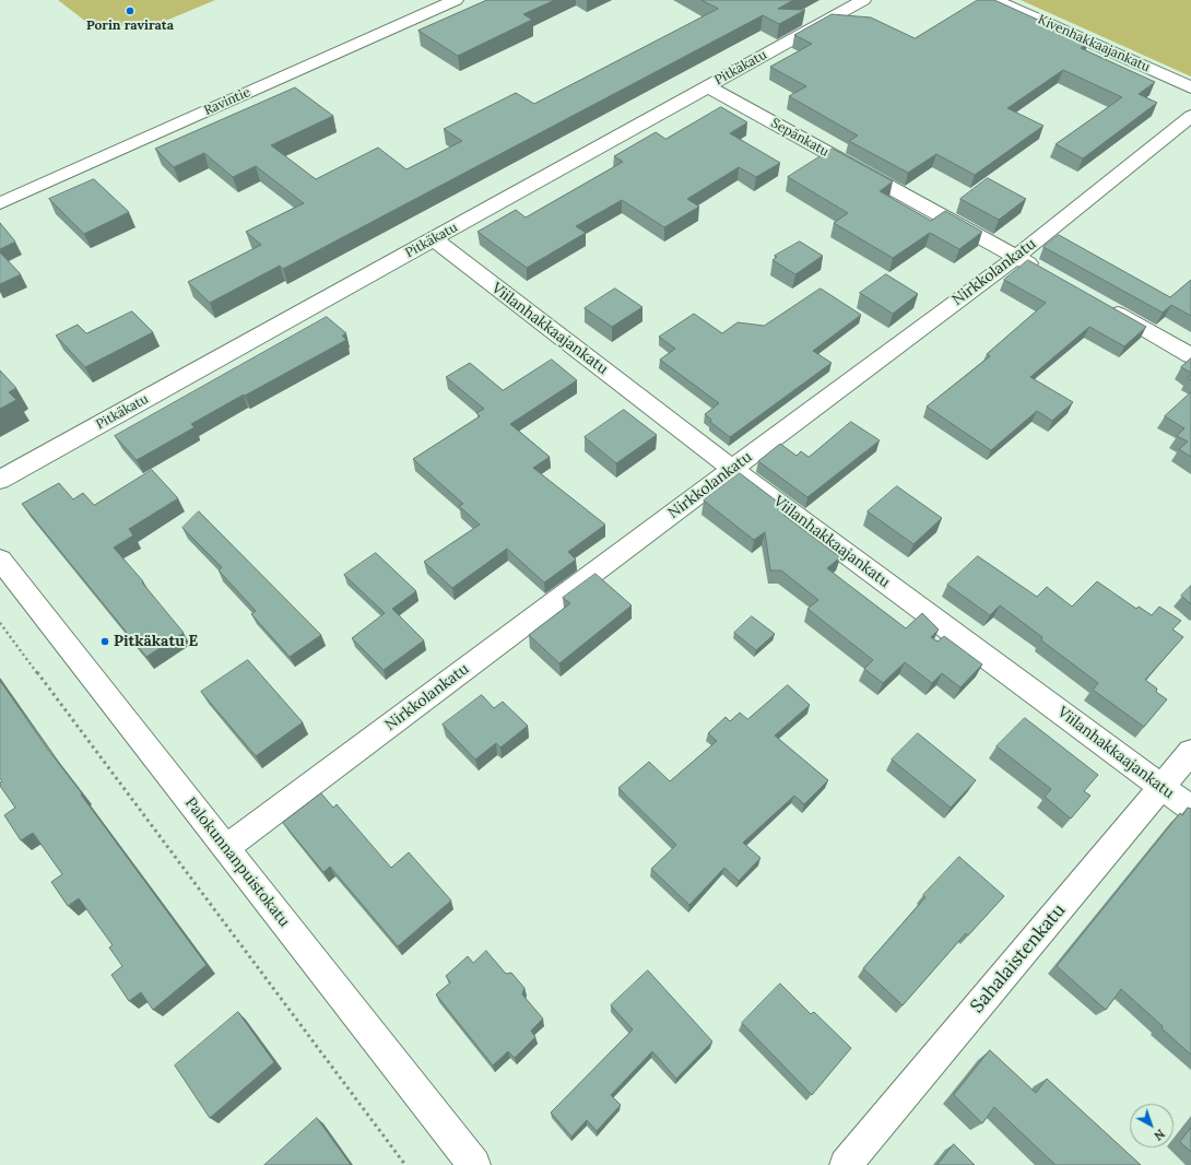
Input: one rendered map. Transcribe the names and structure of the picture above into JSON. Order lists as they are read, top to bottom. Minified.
{"streets":{"street":["Kivenhakkaajankatu","Pitkäkatu","Ravintie","Sepänkatu","Nirkkolankatu","Viilanhakkaajankatu","Palokunnanpuistokatu","Sahalaistenkatu"]},"crossings":[["Pitkäkatu","Sepänkatu"],["Pitkäkatu","Viilanhakkaajankatu"],["Sepänkatu","Nirkkolankatu"],["Nirkkolankatu","Viilanhakkaajankatu"],["Nirkkolankatu","Palokunnanpuistokatu"],["Viilanhakkaajankatu","Sahalaistenkatu"]],"places":["Porin ravirata","Pitkäkatu E"],"north":"bottom right"}
